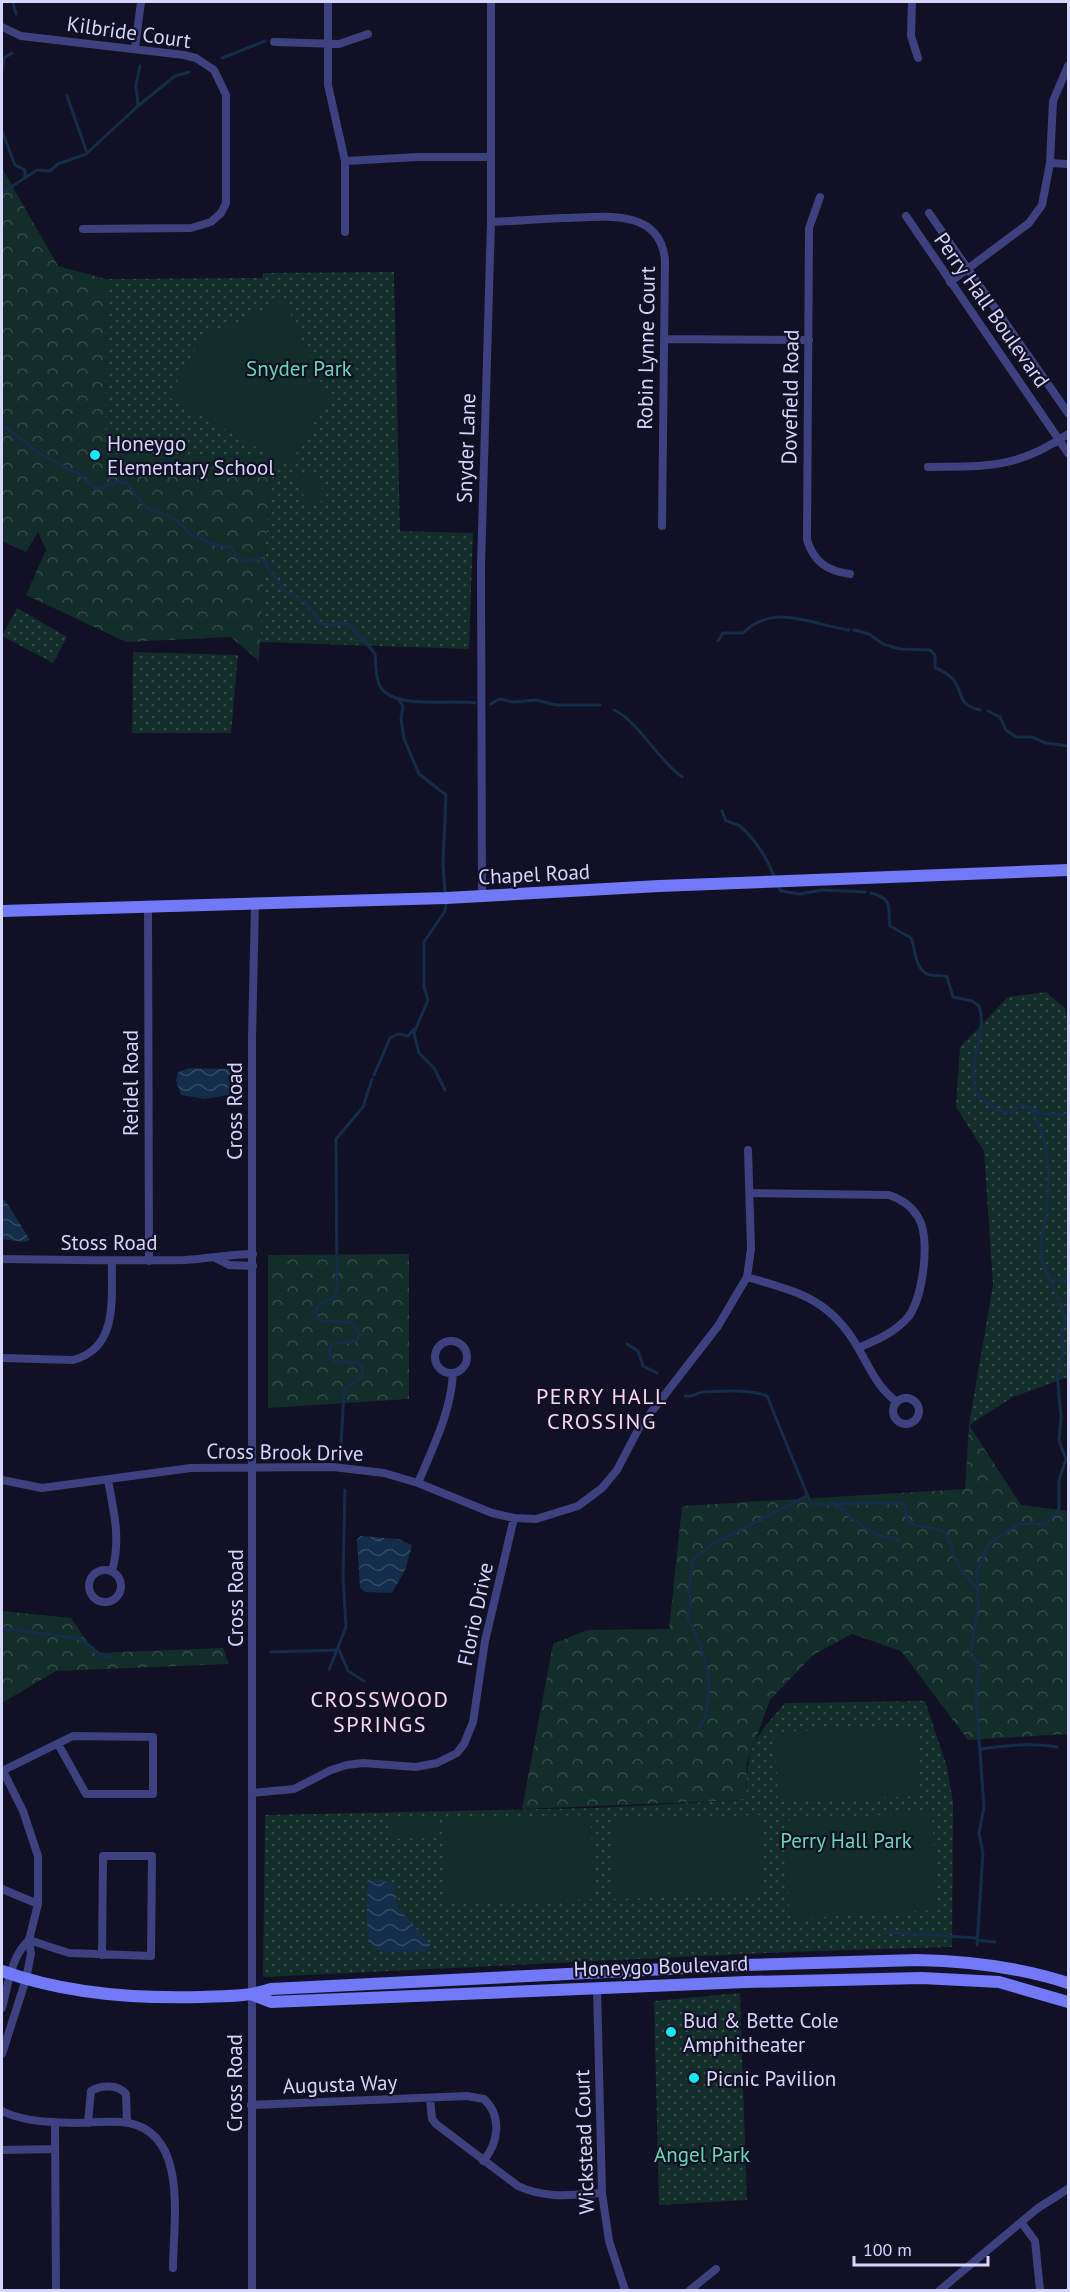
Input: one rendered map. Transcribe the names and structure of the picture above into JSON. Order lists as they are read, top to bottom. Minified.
{"streets":{"main road":["Chapel Road","Honeygo Boulevard"],"street":["Kilbride Court","Perry Hall Boulevard","Robin Lynne Court","Dovefield Road","Snyder Lane","Reidel Road","Cross Road","Stoss Road","Cross Brook Drive","Florio Drive","Augusta Way","Wickstead Court"]},"crossings":[["Robin Lynne Court","Snyder Lane"],["Snyder Lane","Chapel Road"],["Chapel Road","Reidel Road"],["Chapel Road","Cross Road"],["Reidel Road","Stoss Road"],["Cross Road","Stoss Road"],["Cross Road","Cross Brook Drive"],["Cross Road","Florio Drive"],["Cross Road","Honeygo Boulevard"],["Cross Road","Augusta Way"],["Cross Brook Drive","Florio Drive"],["Honeygo Boulevard","Wickstead Court"]],"districts":["PERRY HALL CROSSING","CROSSWOOD SPRINGS"],"parks":["Snyder Park","Perry Hall Park","Angel Park"],"places":["Honeygo Elementary School","Bud & Bette Cole Amphitheater","Picnic Pavilion"],"scale_bar":"100 m"}
